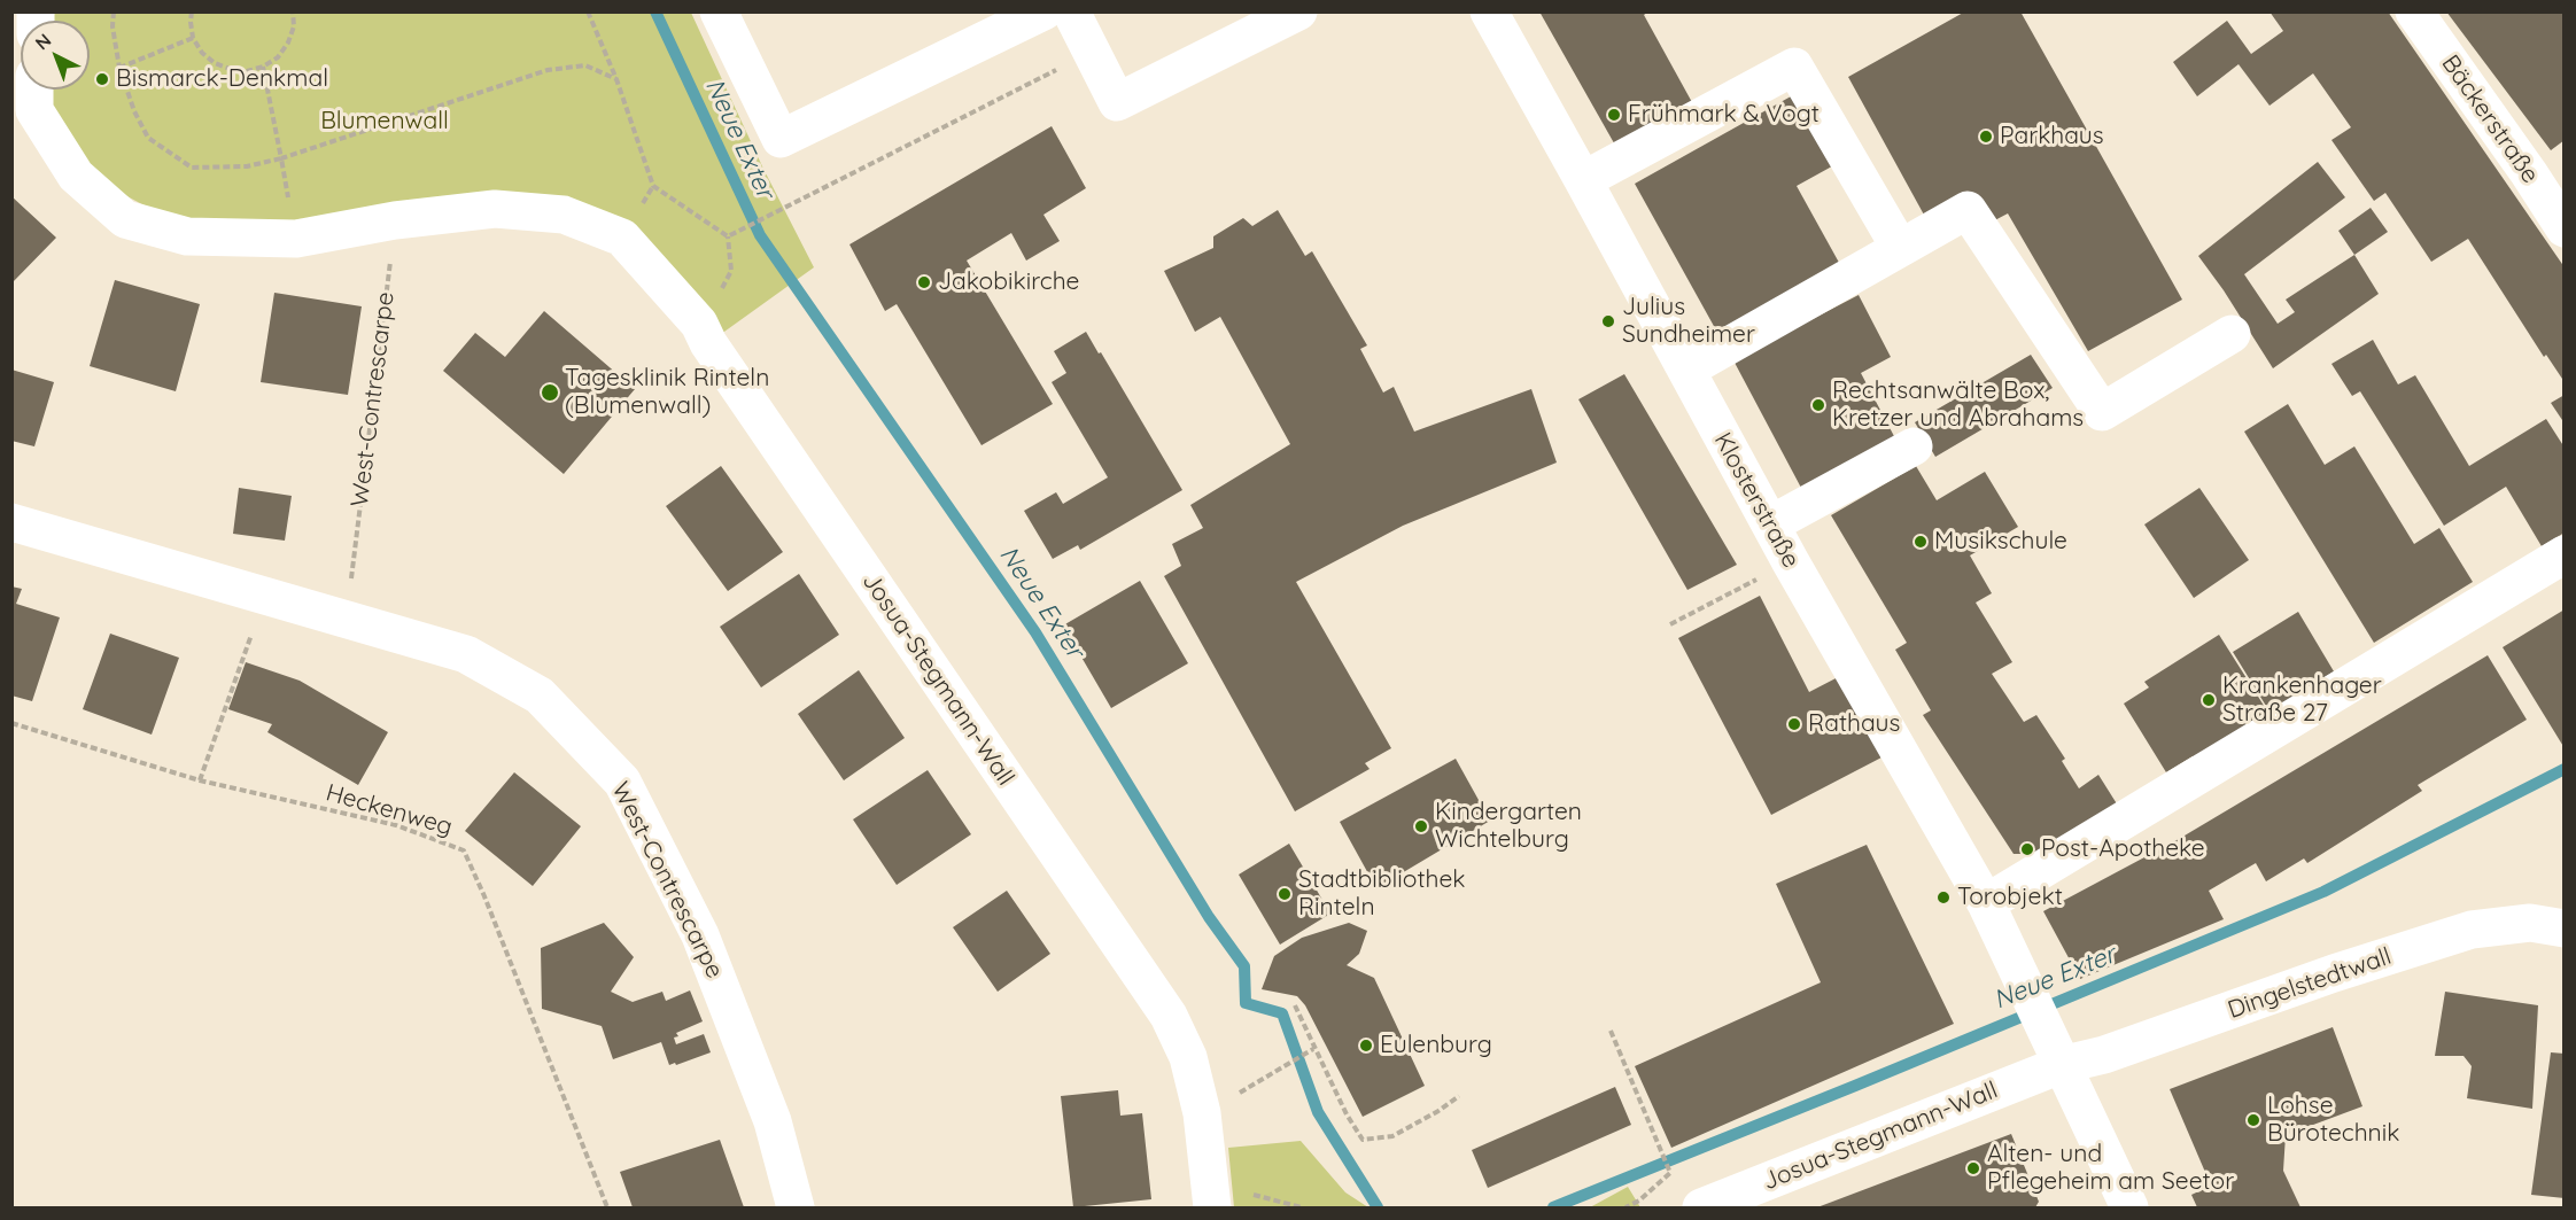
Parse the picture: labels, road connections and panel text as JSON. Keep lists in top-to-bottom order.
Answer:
{
  "streets": {
    "street": [
      "Bäckerstraße",
      "West-Contrescarpe",
      "Klosterstraße",
      "Josua-Stegmann-Wall",
      "Dingelstedtwall"
    ],
    "path": ["Heckenweg"]
  },
  "crossings": [
    ["West-Contrescarpe", "Josua-Stegmann-Wall"],
    ["Klosterstraße", "Josua-Stegmann-Wall"],
    ["Klosterstraße", "Dingelstedtwall"],
    ["Josua-Stegmann-Wall", "Dingelstedtwall"]
  ],
  "water": ["Neue Exter"],
  "parks": ["Blumenwall"],
  "places": [
    "Bismarck-Denkmal",
    "Frühmark & Vogt",
    "Parkhaus",
    "Jakobikirche",
    "Julius Sundheimer",
    "Tagesklinik Rinteln (Blumenwall)",
    "Rechtsanwälte Box, Kretzer und Abrahams",
    "Musikschule",
    "Krankenhager Straße 27",
    "Rathaus",
    "Kindergarten Wichtelburg",
    "Post-Apotheke",
    "Stadtbibliothek Rinteln",
    "Torobjekt",
    "Eulenburg",
    "Lohse Bürotechnik",
    "Alten- und Pflegeheim am Seetor"
  ],
  "north": "top left"
}
